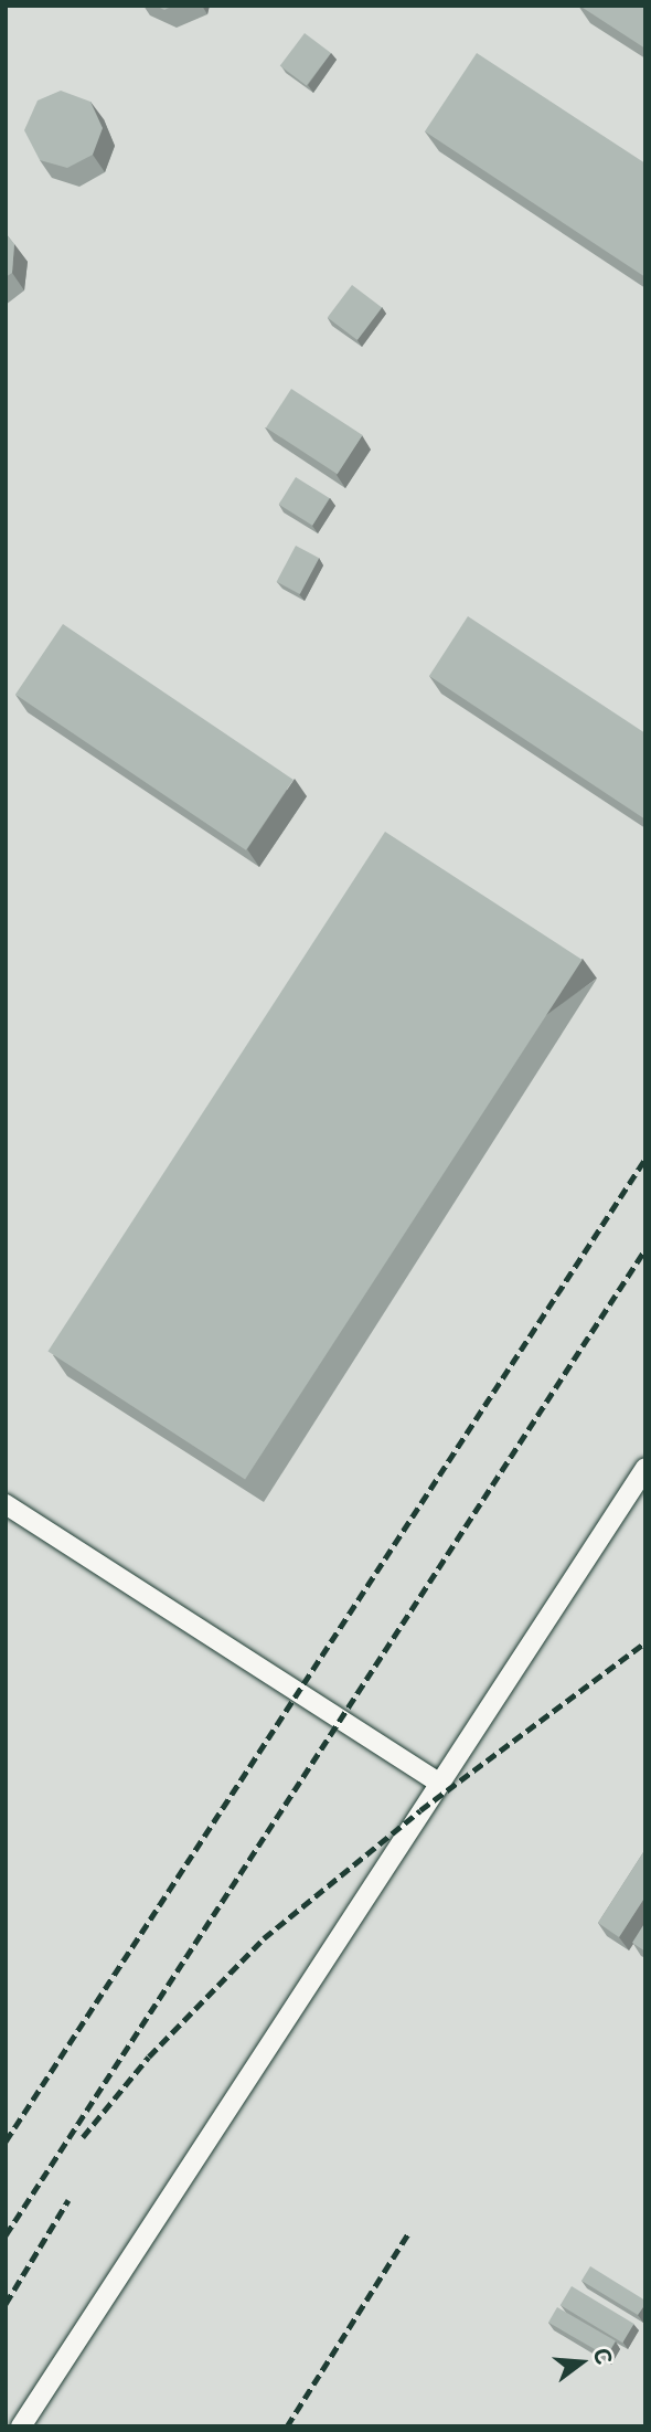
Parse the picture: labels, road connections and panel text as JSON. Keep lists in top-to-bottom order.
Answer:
{
  "north": "right"
}
